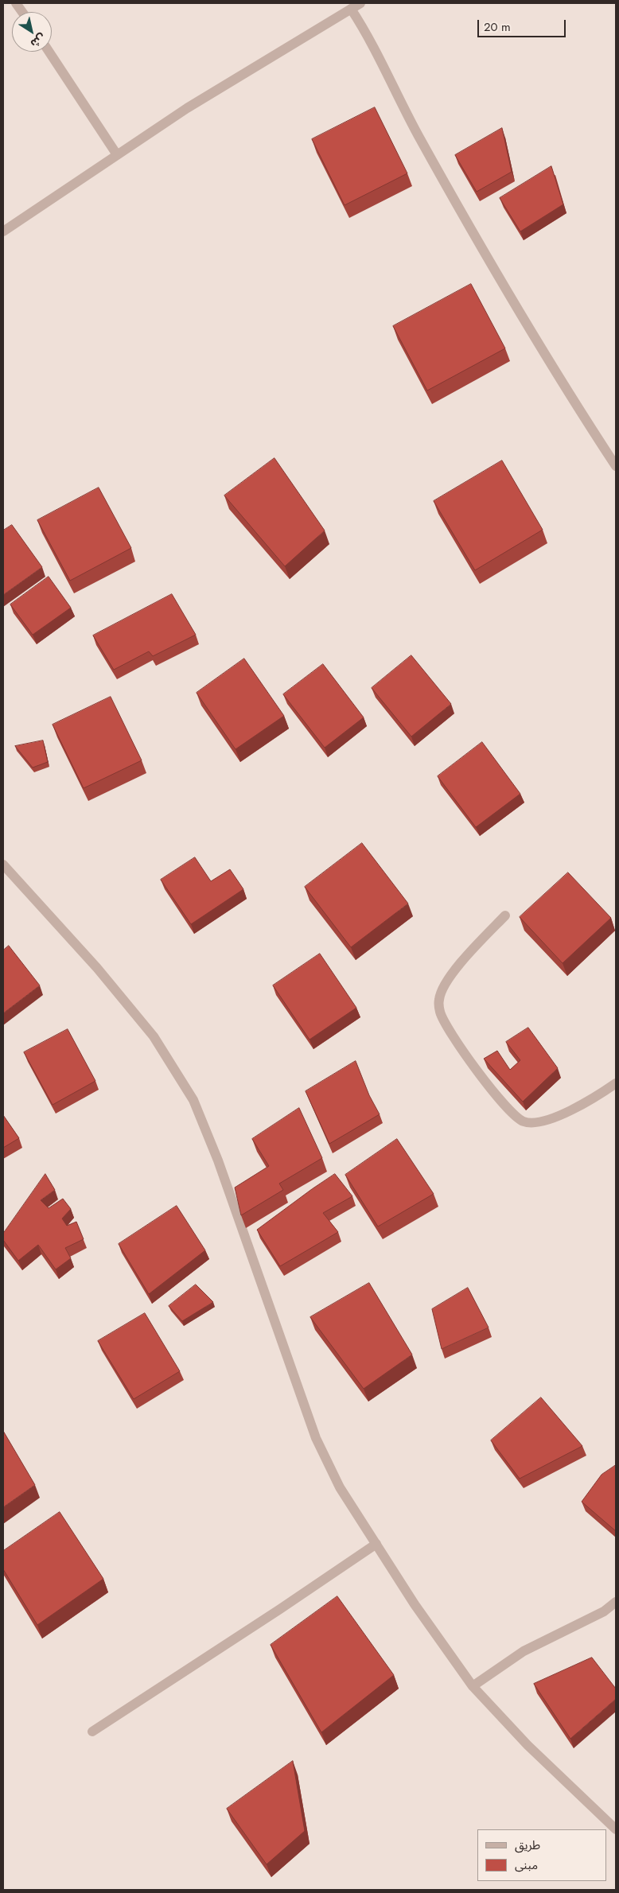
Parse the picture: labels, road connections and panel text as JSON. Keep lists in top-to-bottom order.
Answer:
{
  "legend": ["طريق", "مبنى"],
  "scale_bar": "20 m",
  "north": "bottom right"
}
